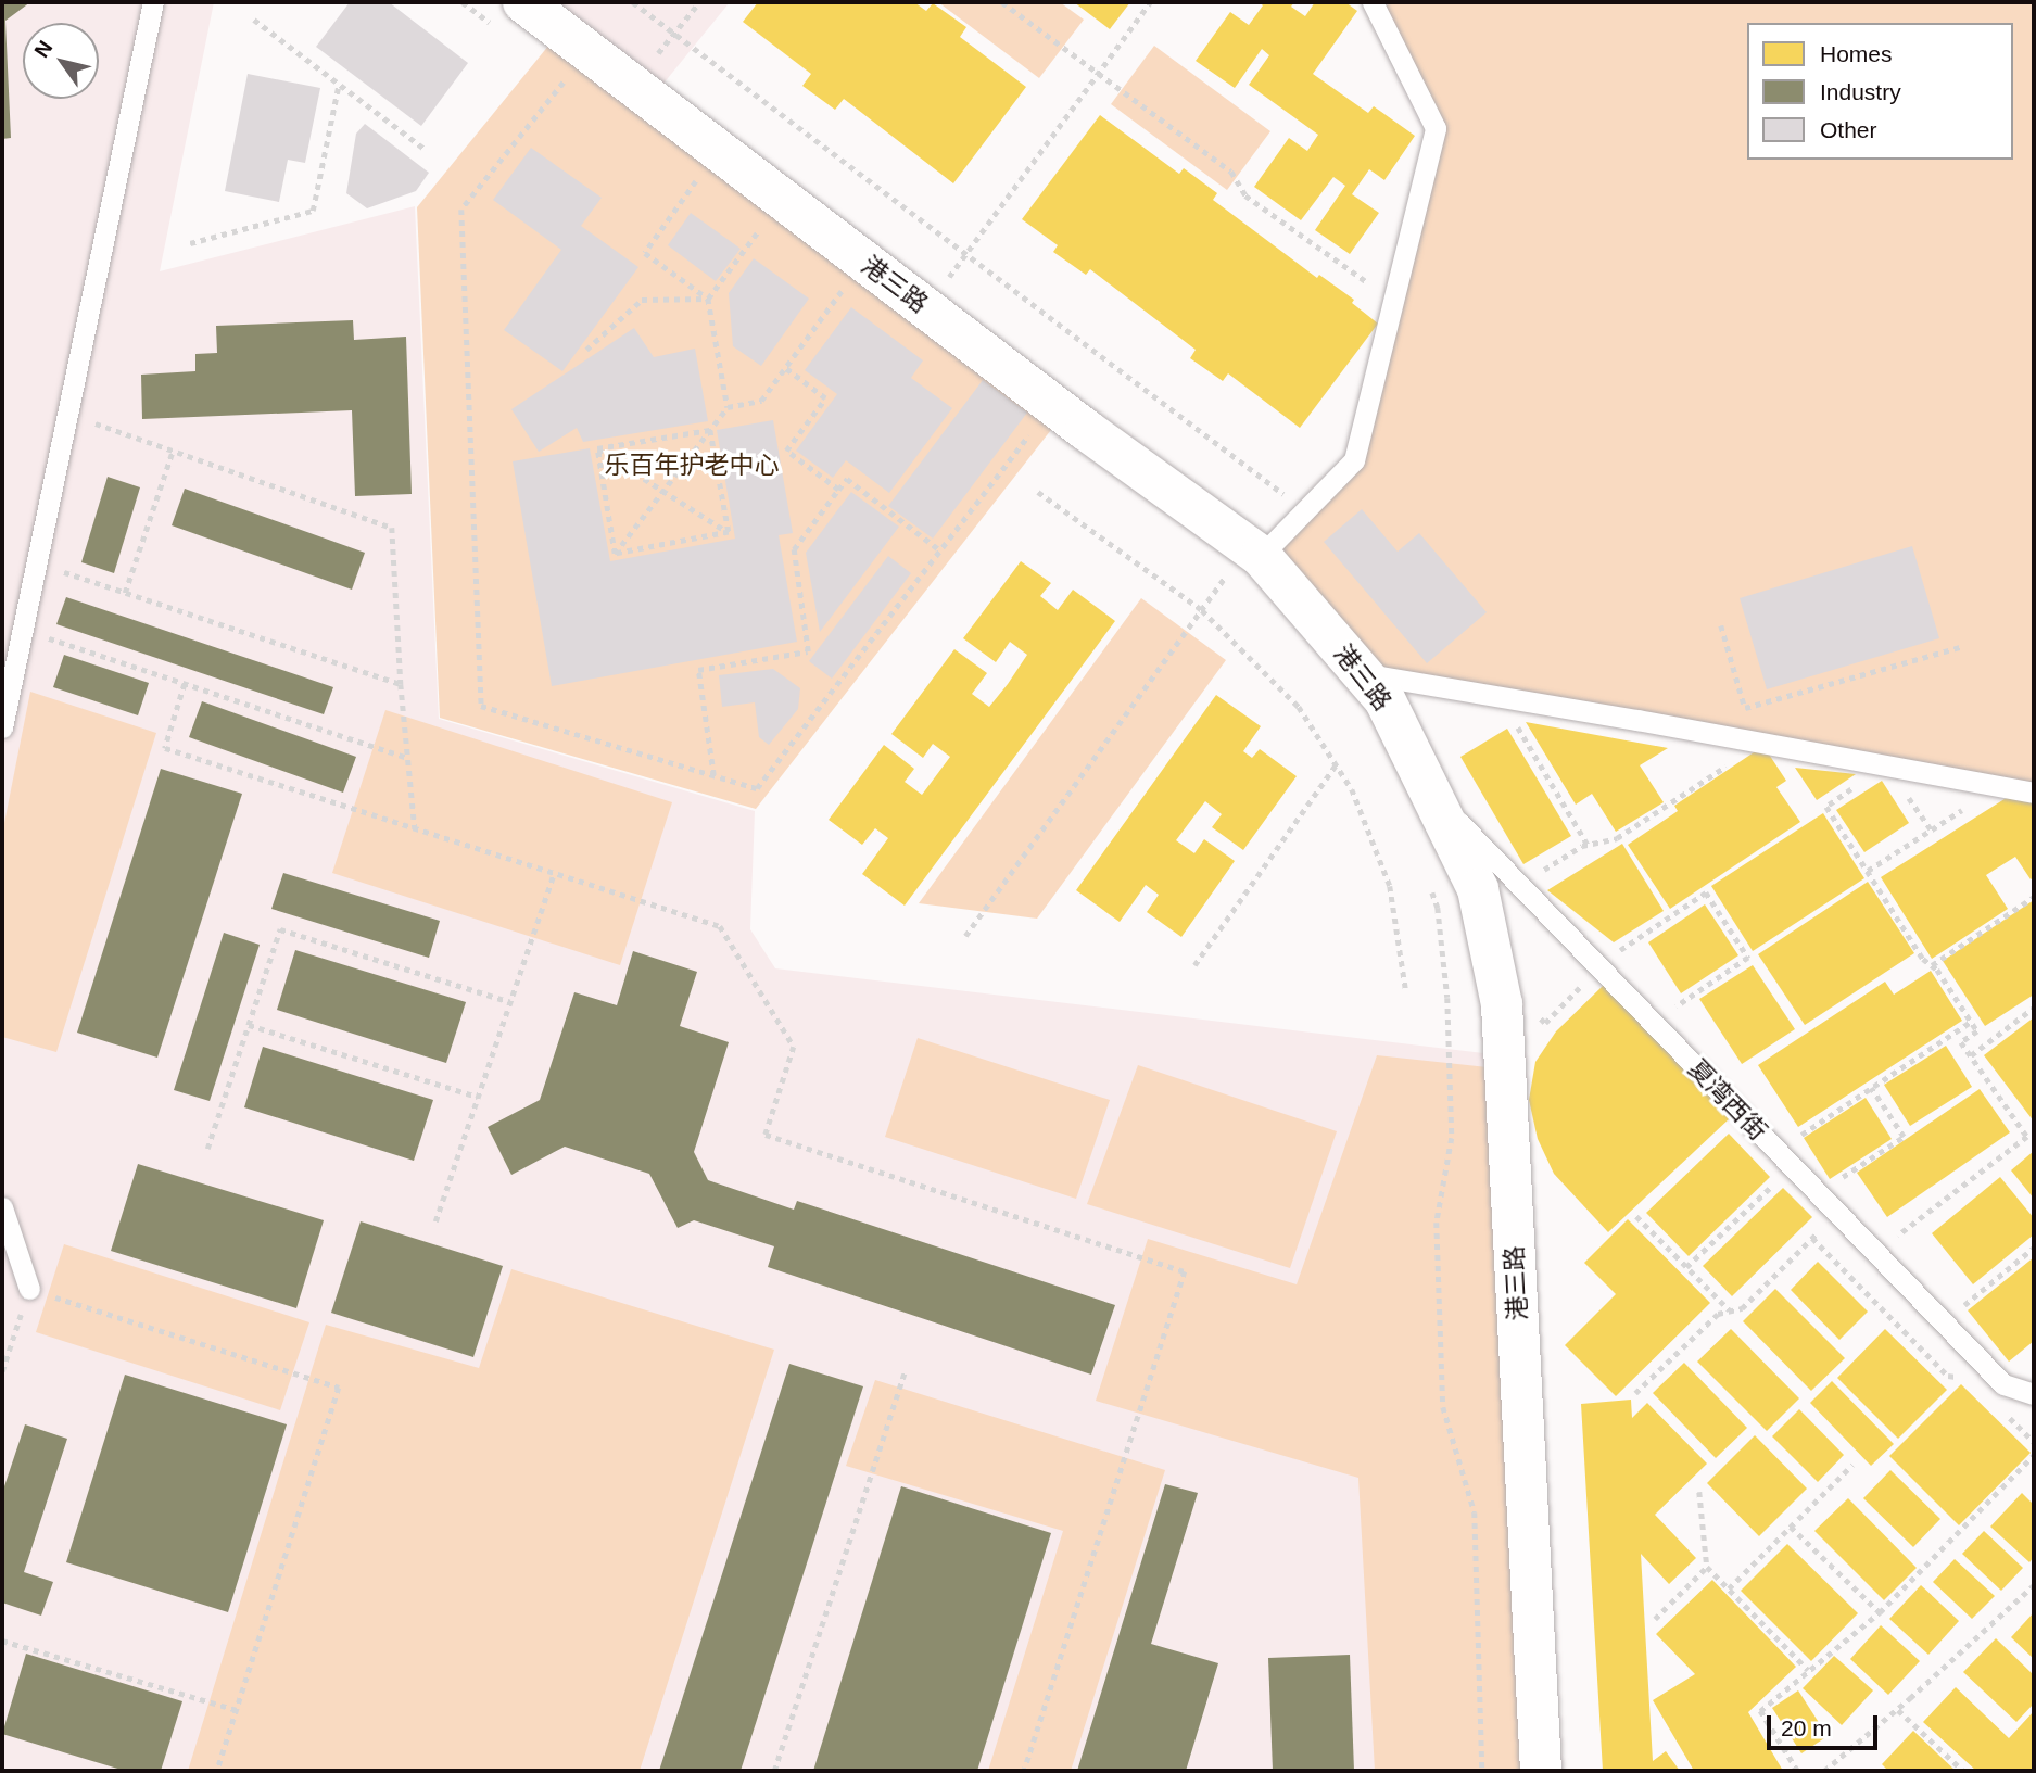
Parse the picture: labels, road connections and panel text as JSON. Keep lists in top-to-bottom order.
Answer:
{
  "streets": {
    "main road": ["港三路"],
    "lane": ["夏湾西街"]
  },
  "crossings": [
    ["港三路", "夏湾西街"]
  ],
  "parks": ["乐百年护老中心"],
  "legend": ["Homes", "Industry", "Other"],
  "scale_bar": "20 m",
  "north": "top left"
}
